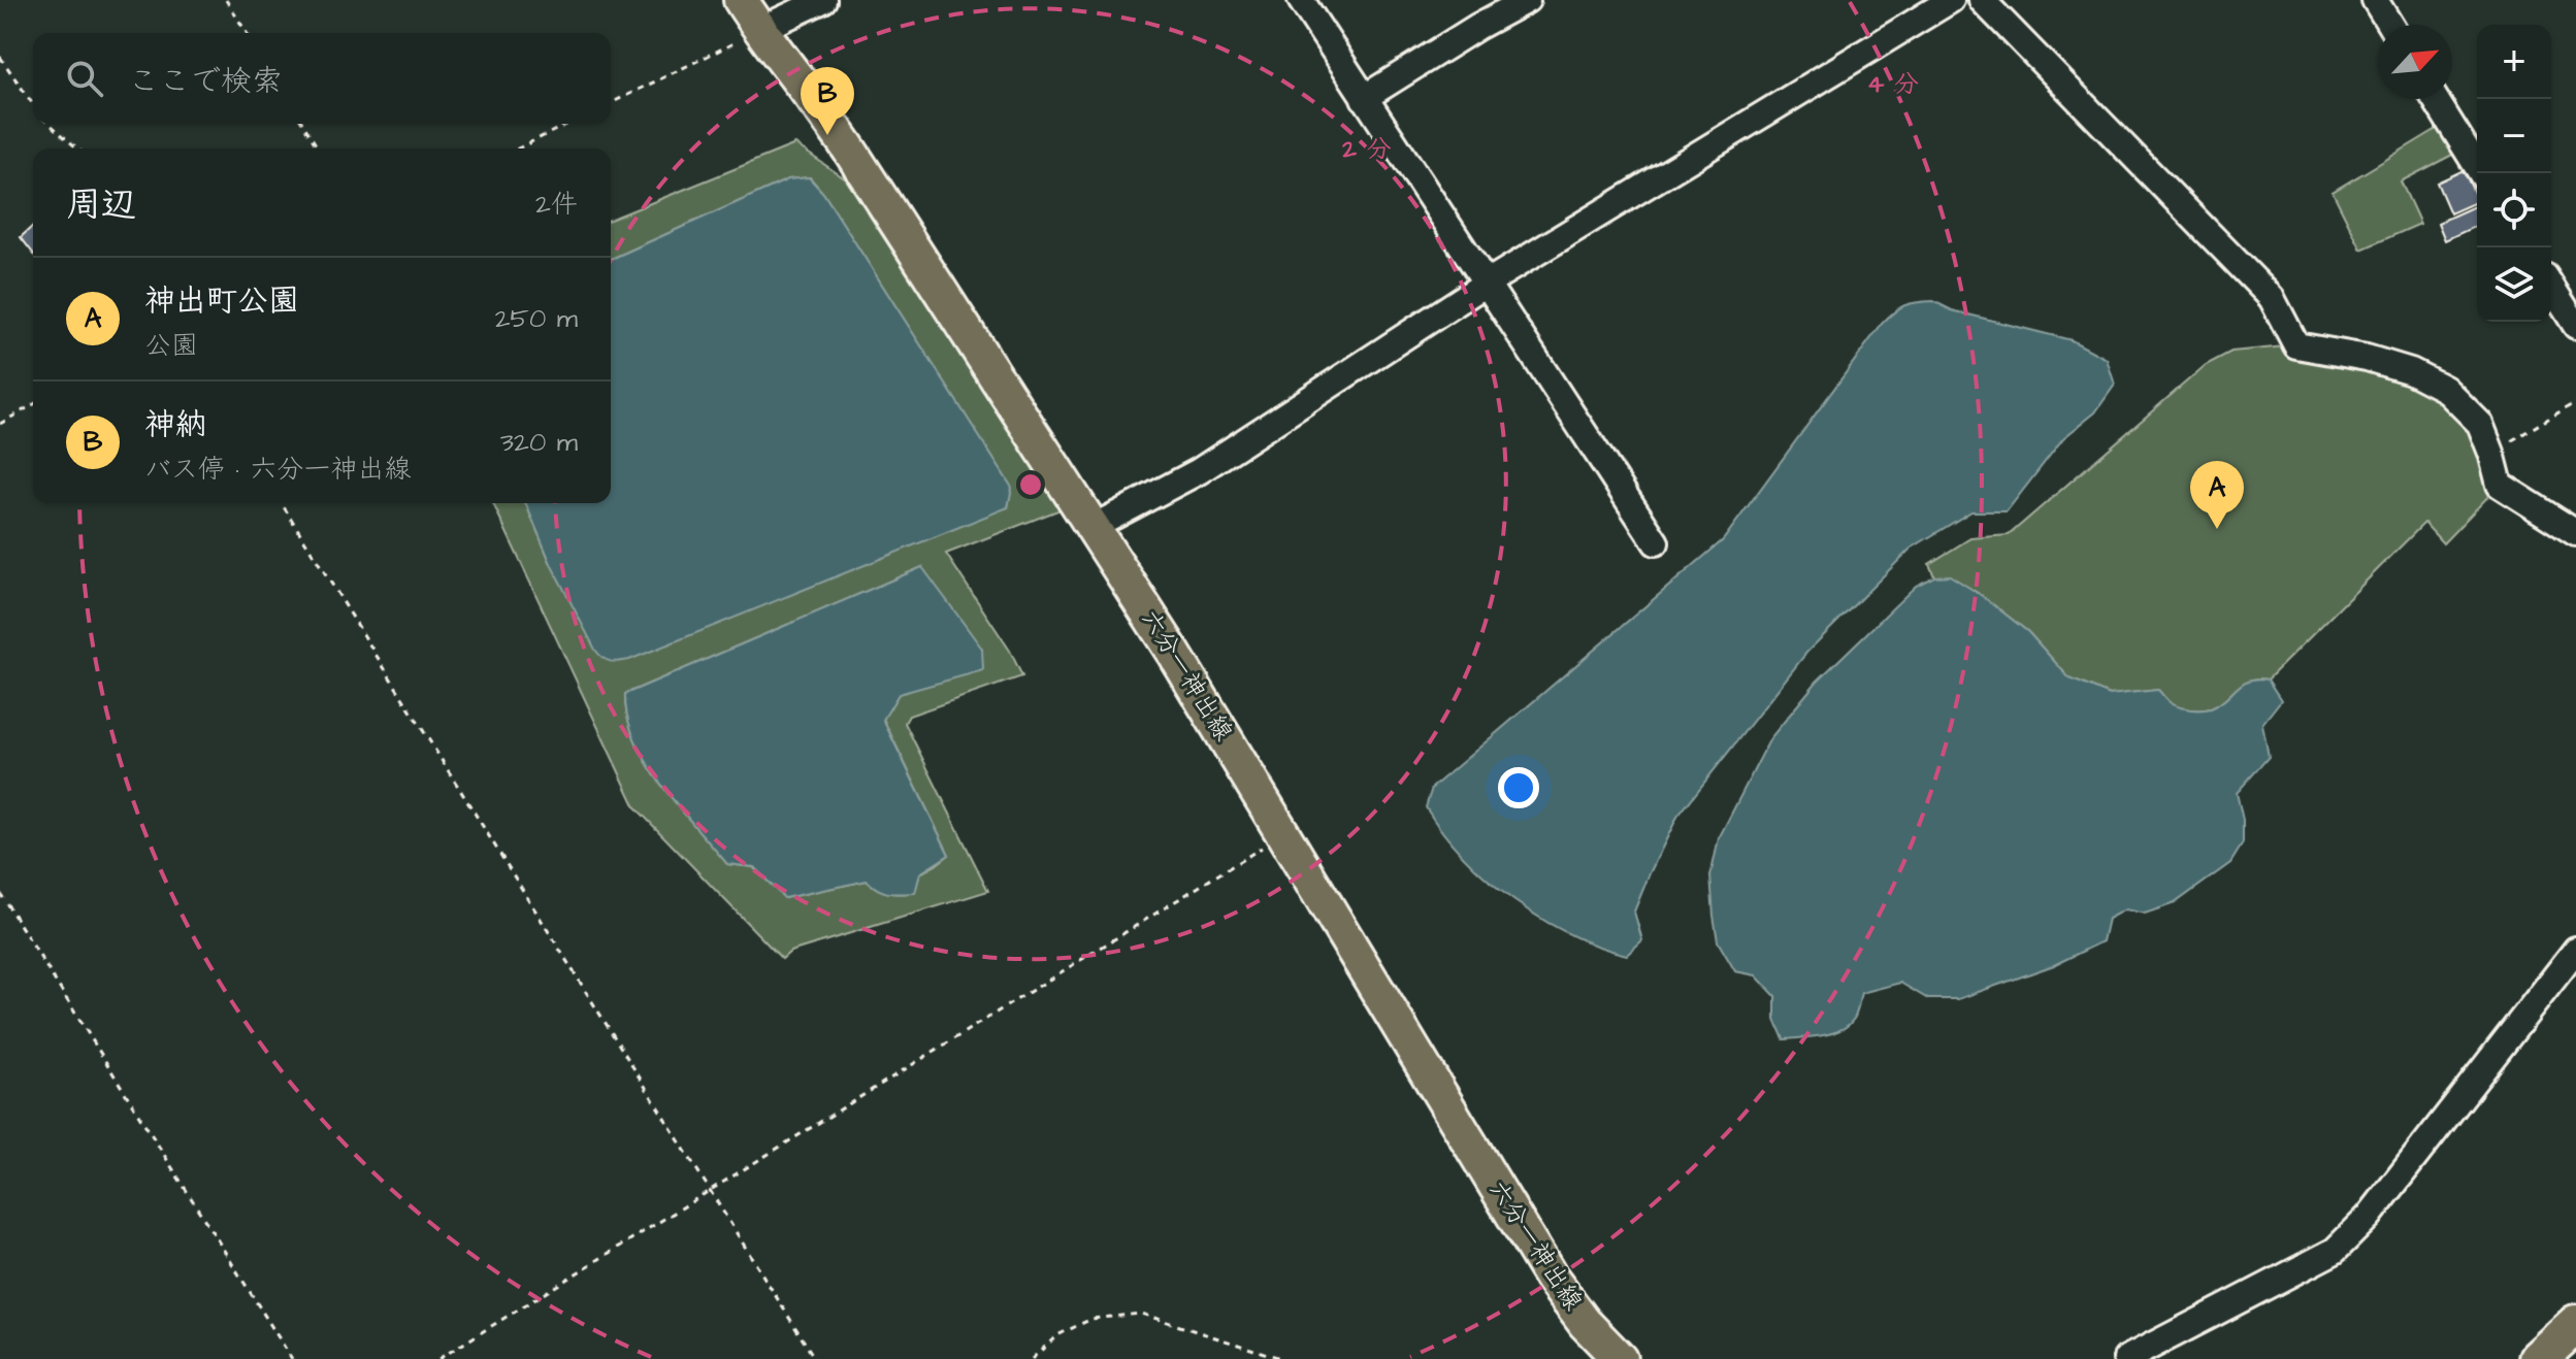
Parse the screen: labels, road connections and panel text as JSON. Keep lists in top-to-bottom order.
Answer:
{
  "streets": {
    "main road": ["六分一神出線"]
  },
  "north": "top right",
  "page": {
    "map_buttons": ["+", "−"],
    "search": "ここで検索",
    "pins": ["B", "A"],
    "heading": ["周辺", "2件"],
    "list": [
      {
        "mark": "A",
        "name": "神出町公園",
        "note": "公園",
        "value": "250 m"
      },
      {
        "mark": "B",
        "name": "神納",
        "note": "バス停 · 六分一神出線",
        "value": "320 m"
      }
    ]
  },
  "rings": ["4 分", "2 分"]
}
